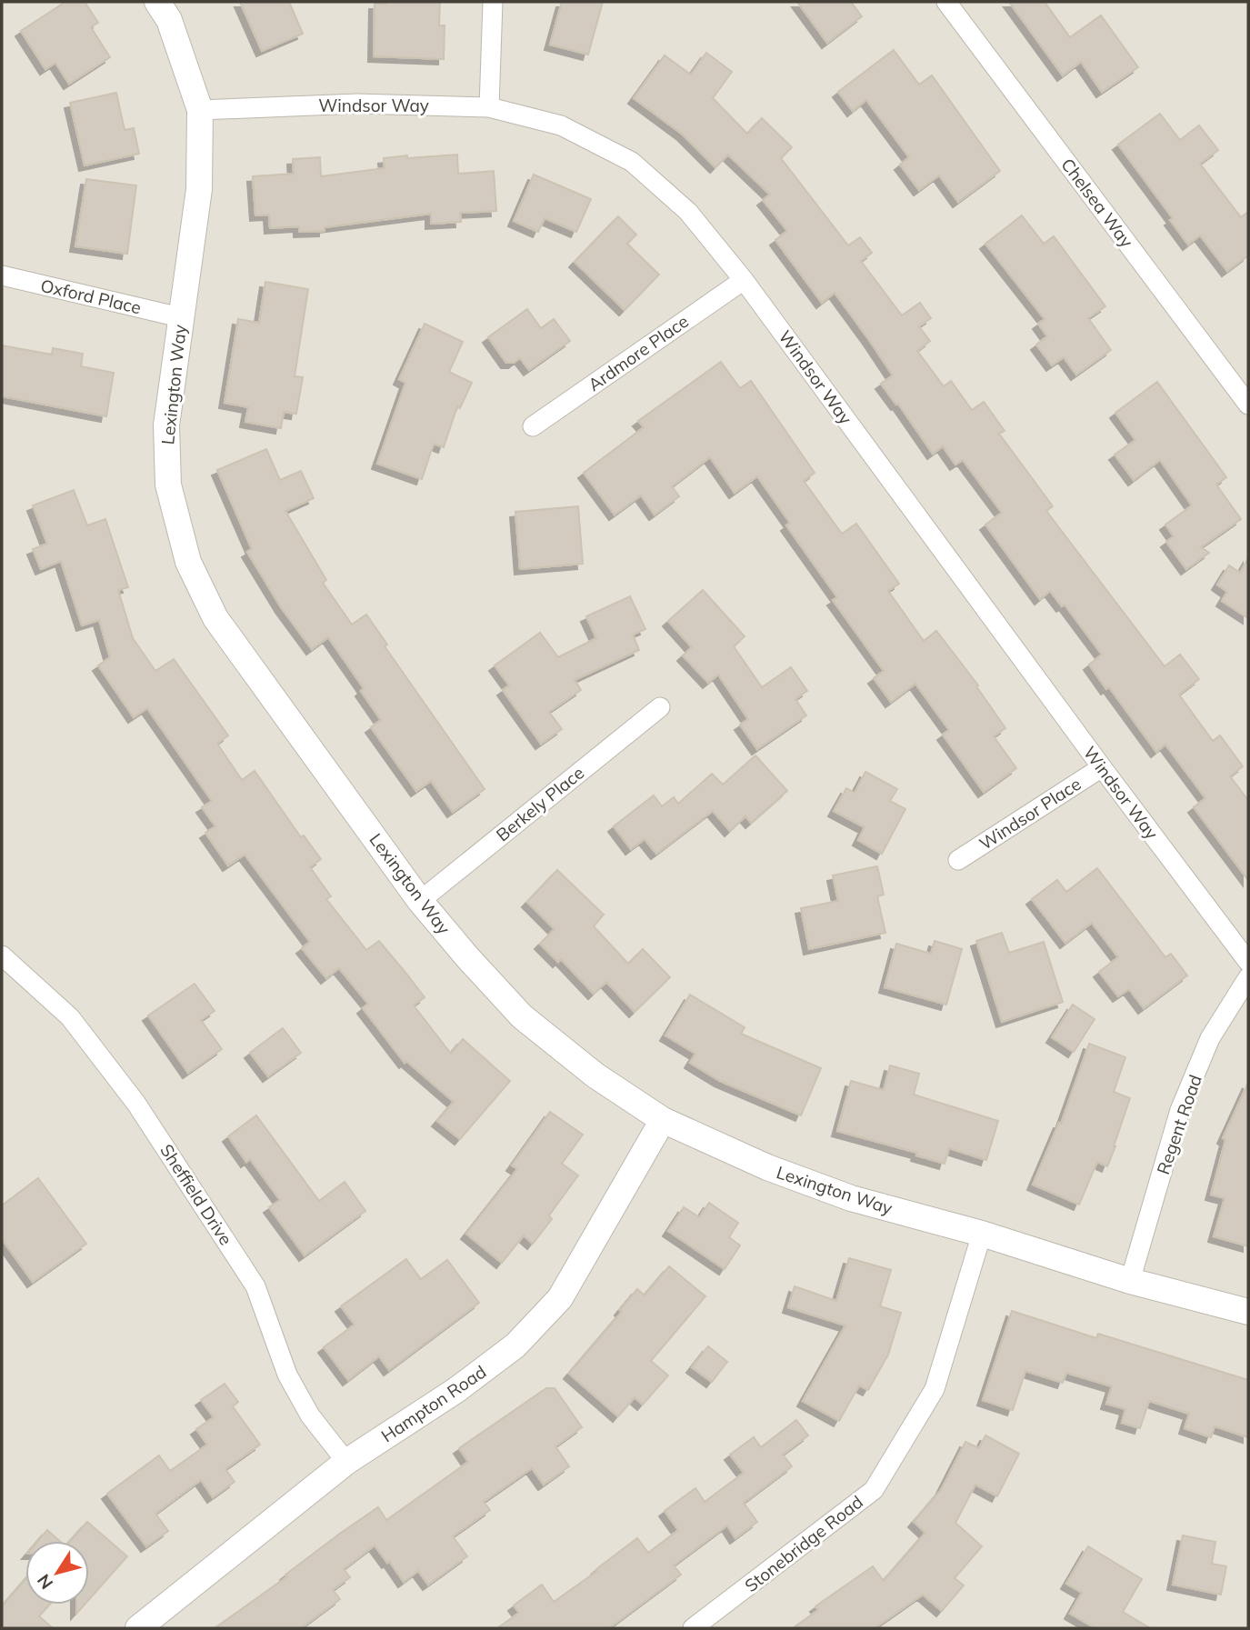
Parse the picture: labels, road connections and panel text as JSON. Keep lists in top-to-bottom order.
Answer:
{
  "streets": {
    "street": [
      "Windsor Way",
      "Chelsea Way",
      "Oxford Place",
      "Ardmore Place",
      "Lexington Way",
      "Berkely Place",
      "Windsor Place",
      "Regent Road",
      "Sheffield Drive",
      "Hampton Road",
      "Stonebridge Road"
    ]
  },
  "crossings": [
    ["Windsor Way", "Ardmore Place"],
    ["Windsor Way", "Lexington Way"],
    ["Windsor Way", "Windsor Place"],
    ["Oxford Place", "Lexington Way"],
    ["Lexington Way", "Berkely Place"],
    ["Lexington Way", "Regent Road"],
    ["Lexington Way", "Hampton Road"],
    ["Lexington Way", "Stonebridge Road"],
    ["Sheffield Drive", "Hampton Road"]
  ],
  "north": "bottom left"
}
